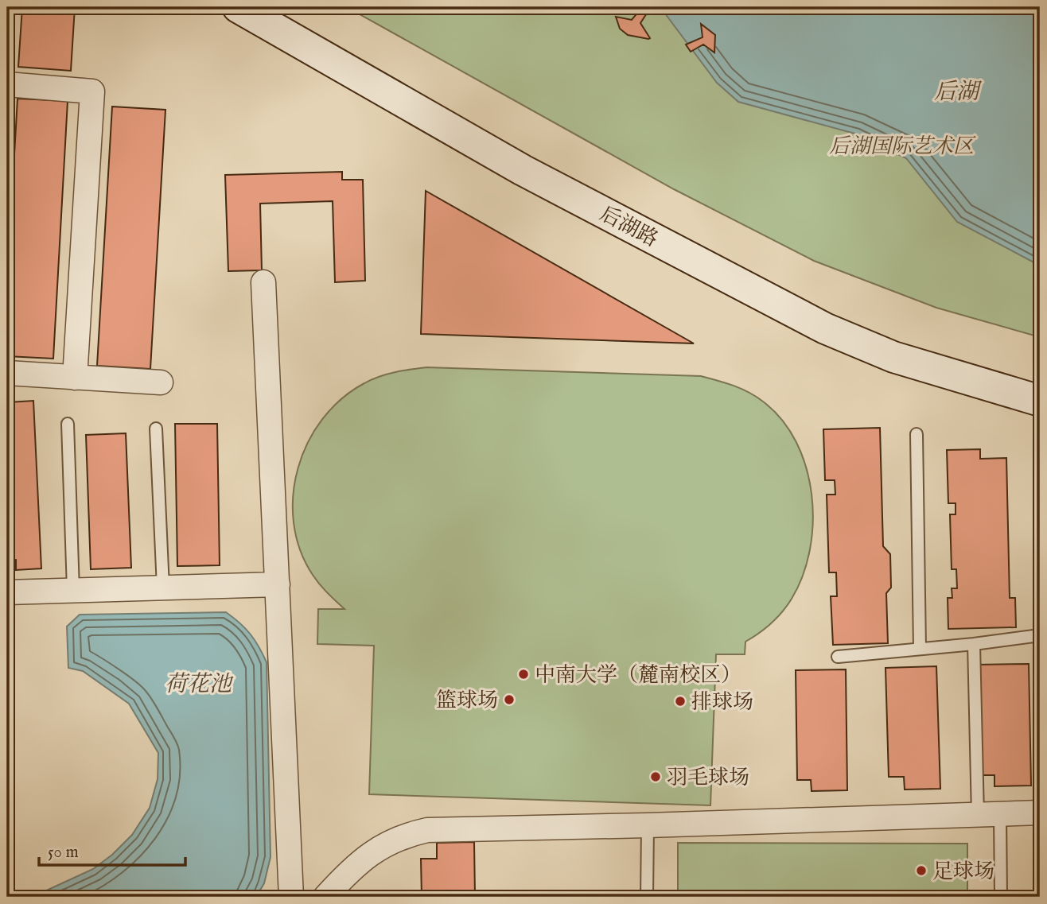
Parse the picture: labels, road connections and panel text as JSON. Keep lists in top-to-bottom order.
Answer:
{
  "streets": {
    "main road": ["后湖路"]
  },
  "water": ["后湖", "荷花池"],
  "parks": ["后湖国际艺术区"],
  "places": [
    "中南大学（麓南校区）",
    "篮球场",
    "排球场",
    "羽毛球场",
    "足球场"
  ],
  "scale_bar": "50 m"
}
